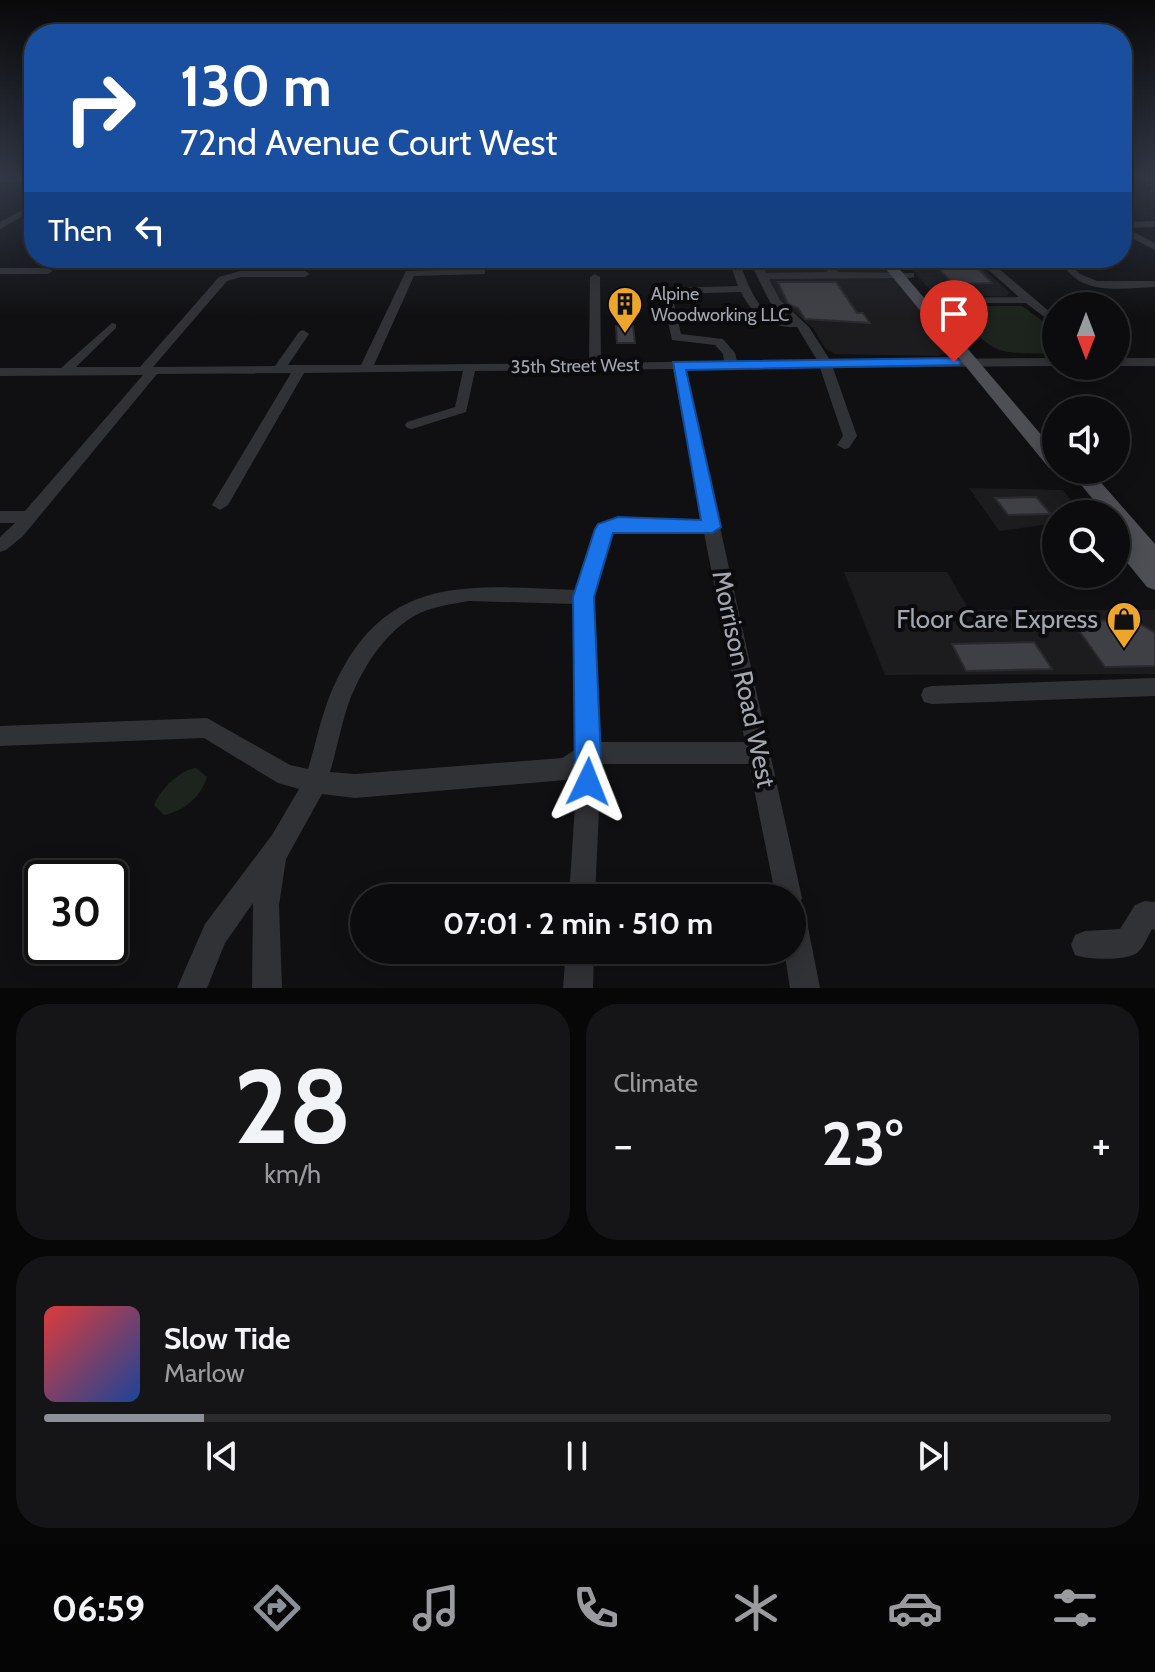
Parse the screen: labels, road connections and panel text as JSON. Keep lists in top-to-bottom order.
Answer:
{
  "streets": {
    "street": ["35th Street West", "Morrison Road West"]
  },
  "crossings": [
    ["35th Street West", "Morrison Road West"]
  ],
  "places": {
    "building": ["Alpine Woodworking LLC"],
    "shop": ["Floor Care Express"]
  },
  "north": "bottom",
  "page": {
    "turn": ["130 m", "72nd Avenue Court West"],
    "then": "Then",
    "limit": "30",
    "trip": "07:01 · 2 min · 510 m",
    "tile": [
      ["28", "km/h"],
      "Climate"
    ],
    "heat": ["−", "23°", "+"],
    "song": ["Slow Tide", "Marlow"],
    "tabs": "06:59"
  }
}
